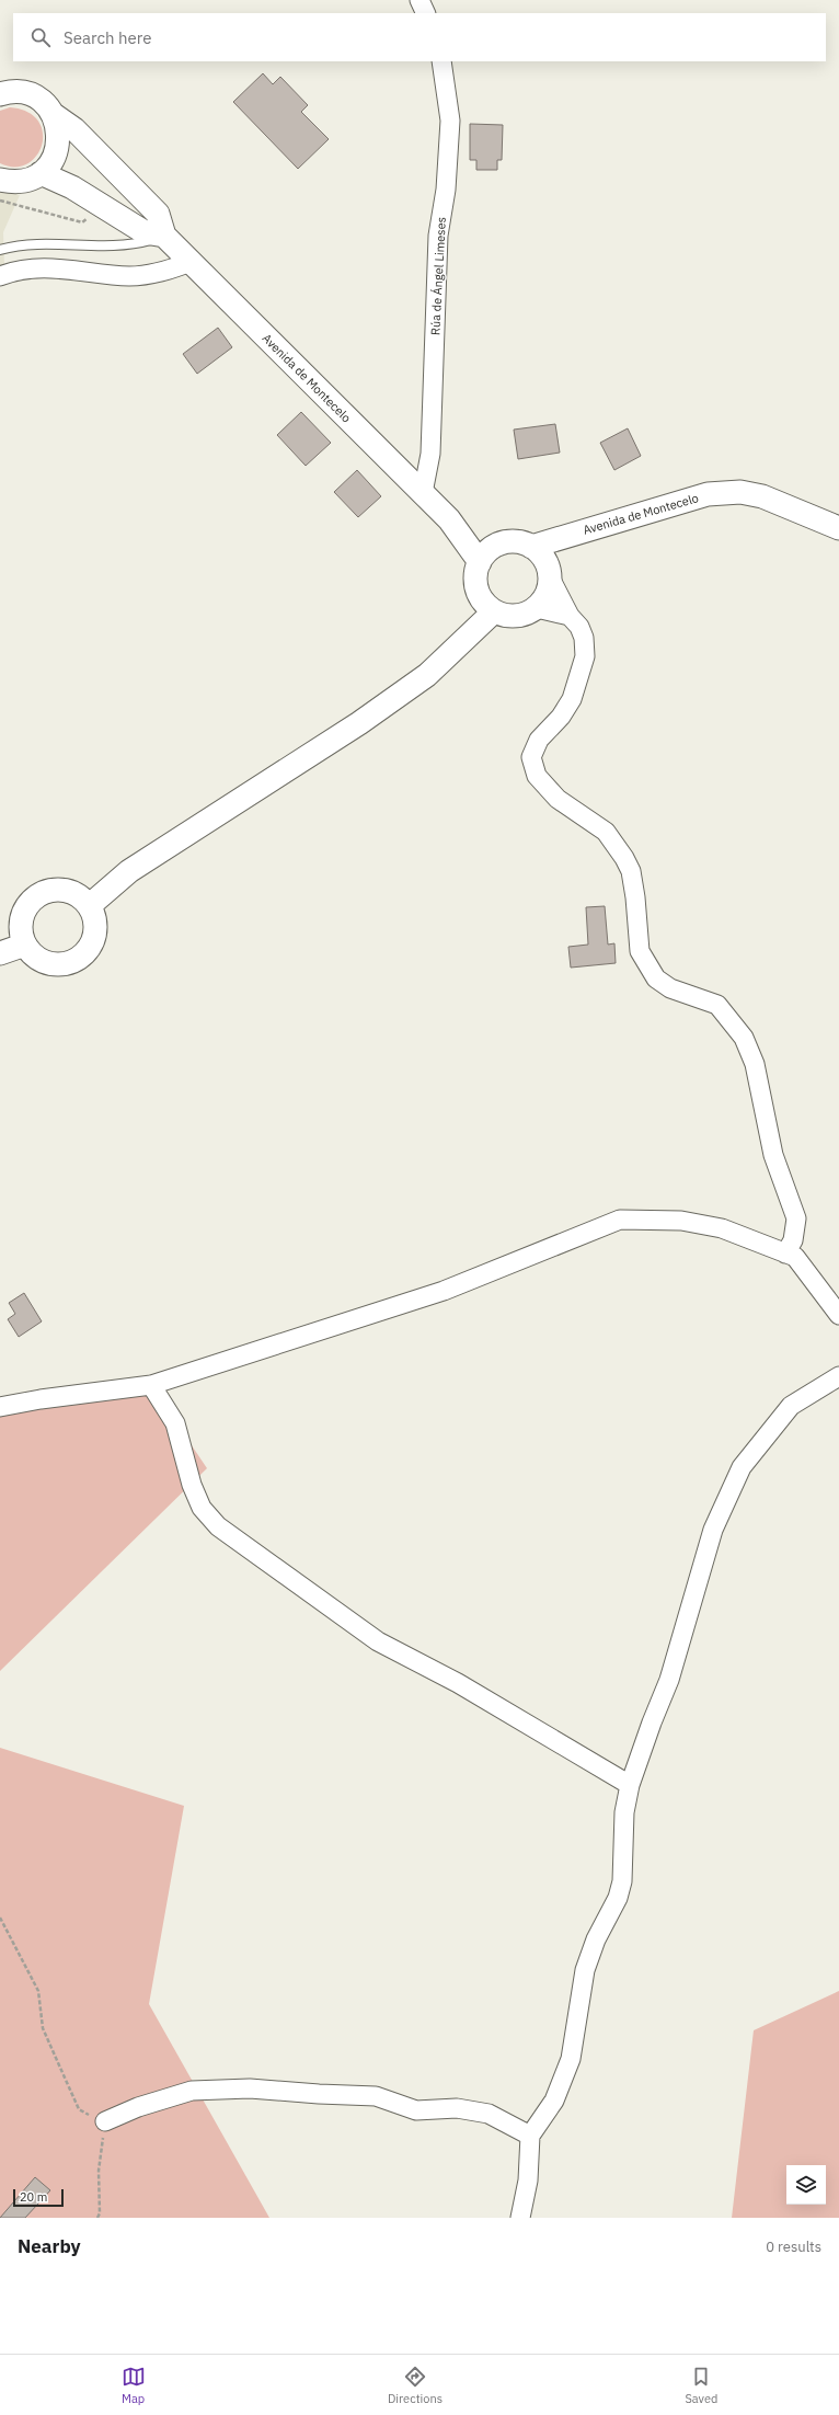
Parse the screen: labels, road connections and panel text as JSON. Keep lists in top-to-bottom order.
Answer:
{
  "streets": {
    "street": ["Rúa de Ángel Limeses", "Avenida de Montecelo"]
  },
  "crossings": [
    ["Rúa de Ángel Limeses", "Avenida de Montecelo"]
  ],
  "scale_bar": "20 m",
  "page": {
    "search": "Search here",
    "scale": "20 m",
    "heading": ["Nearby", "0 results"],
    "nav": ["Map", "Directions", "Saved"]
  }
}
